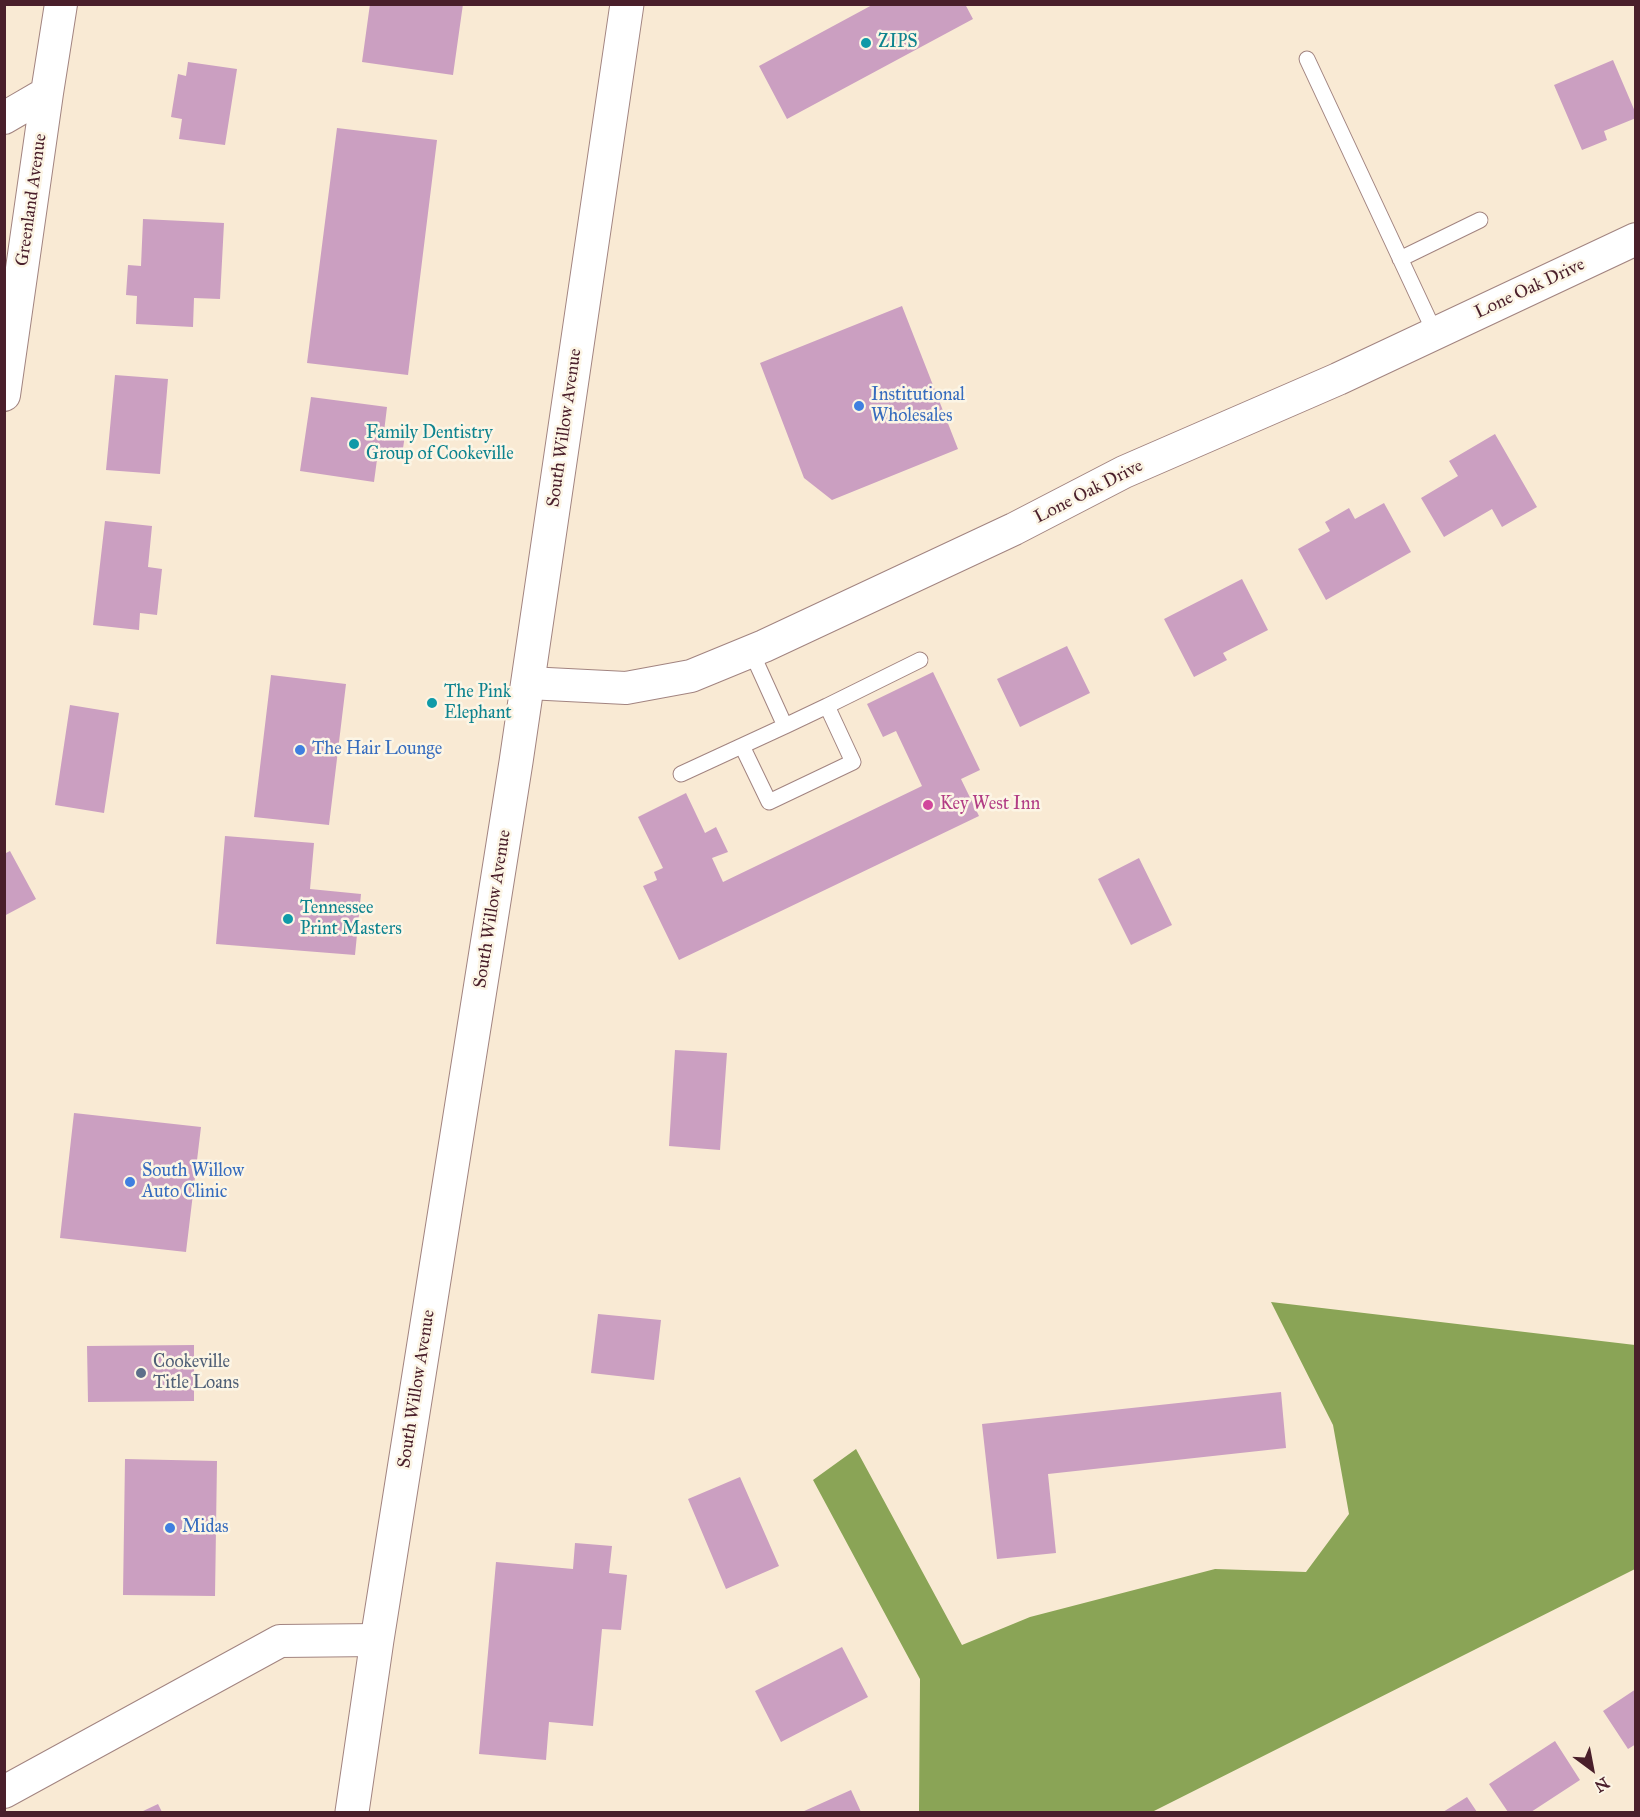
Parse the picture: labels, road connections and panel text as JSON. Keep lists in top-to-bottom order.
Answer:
{
  "streets": {
    "main road": ["South Willow Avenue"],
    "street": ["Greenland Avenue", "Lone Oak Drive"]
  },
  "crossings": [
    ["Lone Oak Drive", "South Willow Avenue"]
  ],
  "places": [
    "ZIPS",
    "Institutional Wholesales",
    "Family Dentistry Group of Cookeville",
    "The Pink Elephant",
    "The Hair Lounge",
    "Key West Inn",
    "Tennessee Print Masters",
    "South Willow Auto Clinic",
    "Cookeville Title Loans",
    "Midas"
  ],
  "north": "bottom right"
}
